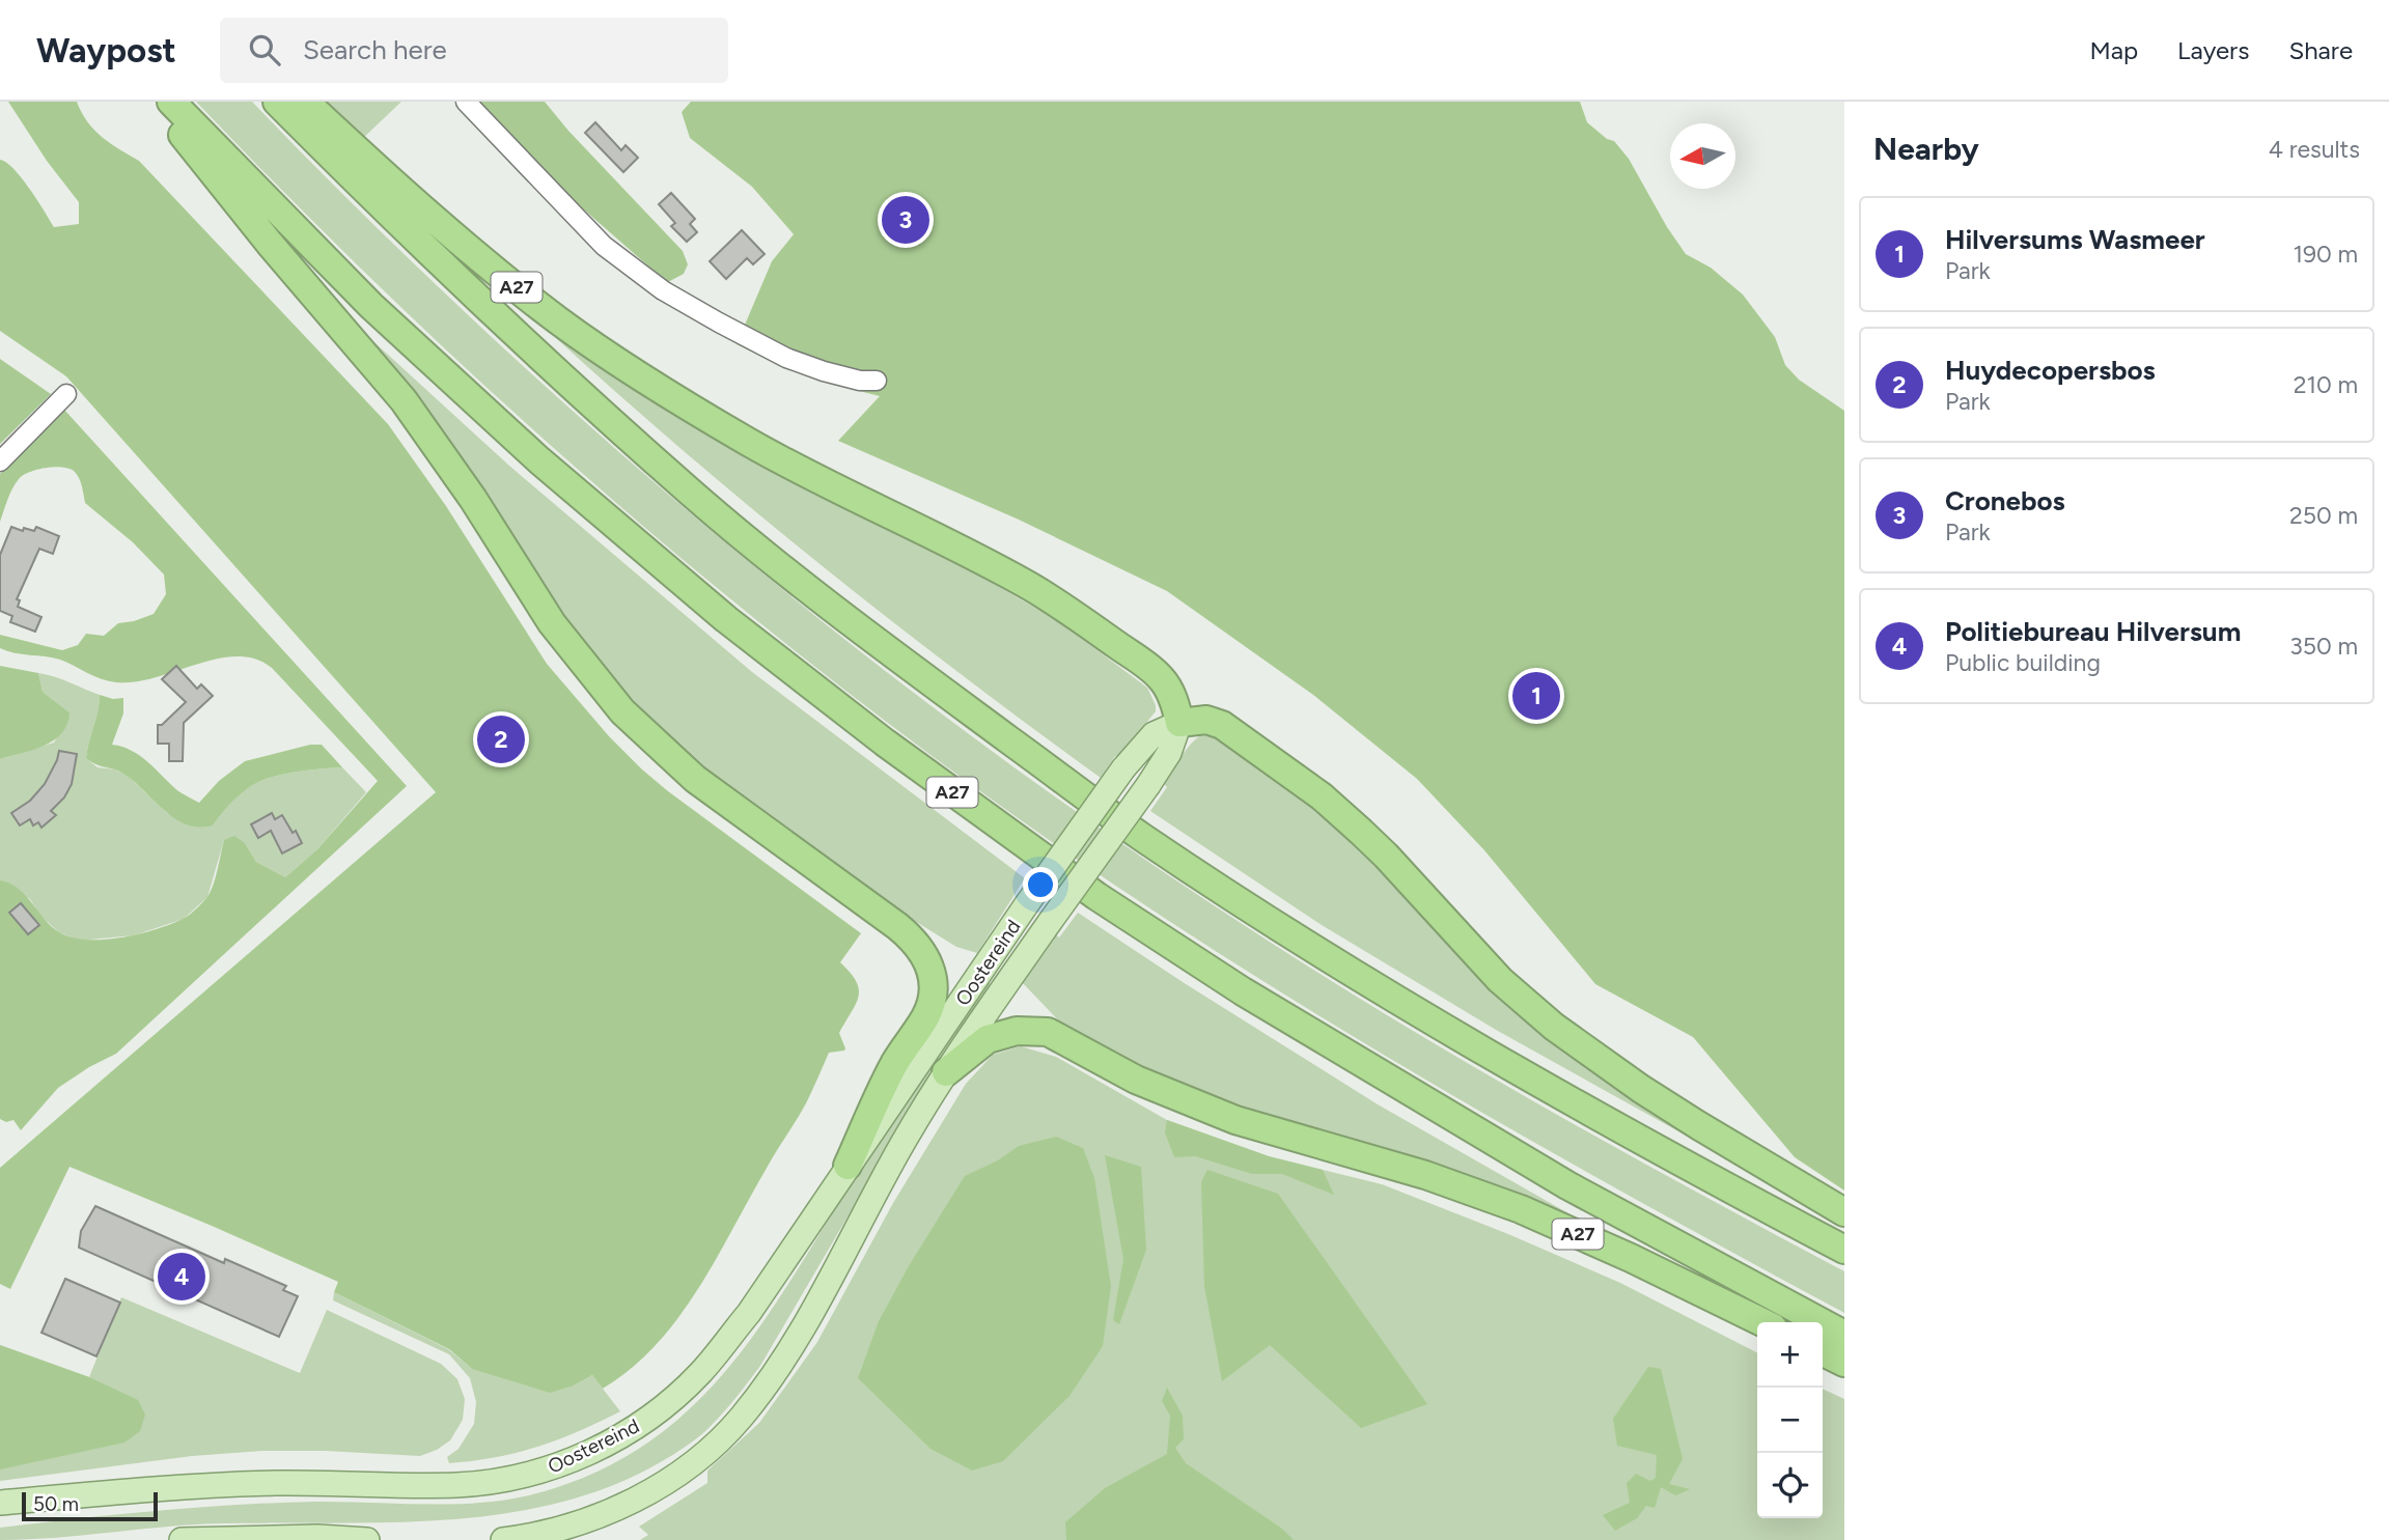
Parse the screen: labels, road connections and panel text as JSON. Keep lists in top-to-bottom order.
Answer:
{
  "streets": {
    "highway": ["A27"],
    "main road": ["Oostereind"]
  },
  "crossings": [
    ["A27", "Oostereind"]
  ],
  "scale_bar": "50 m",
  "north": "left",
  "page": {
    "header": "Waypost",
    "search": "Search here",
    "nav": ["Map", "Layers", "Share"],
    "heading": ["Nearby", "4 results"],
    "pins": [
      "3",
      "1",
      "2",
      "4"
    ],
    "list": [
      {
        "mark": "1",
        "name": "Hilversums Wasmeer",
        "note": "Park",
        "value": "190 m"
      },
      {
        "mark": "2",
        "name": "Huydecopersbos",
        "note": "Park",
        "value": "210 m"
      },
      {
        "mark": "3",
        "name": "Cronebos",
        "note": "Park",
        "value": "250 m"
      },
      {
        "mark": "4",
        "name": "Politiebureau Hilversum",
        "note": "Public building",
        "value": "350 m"
      }
    ],
    "map_buttons": ["+", "−"],
    "scale": "50 m"
  }
}
